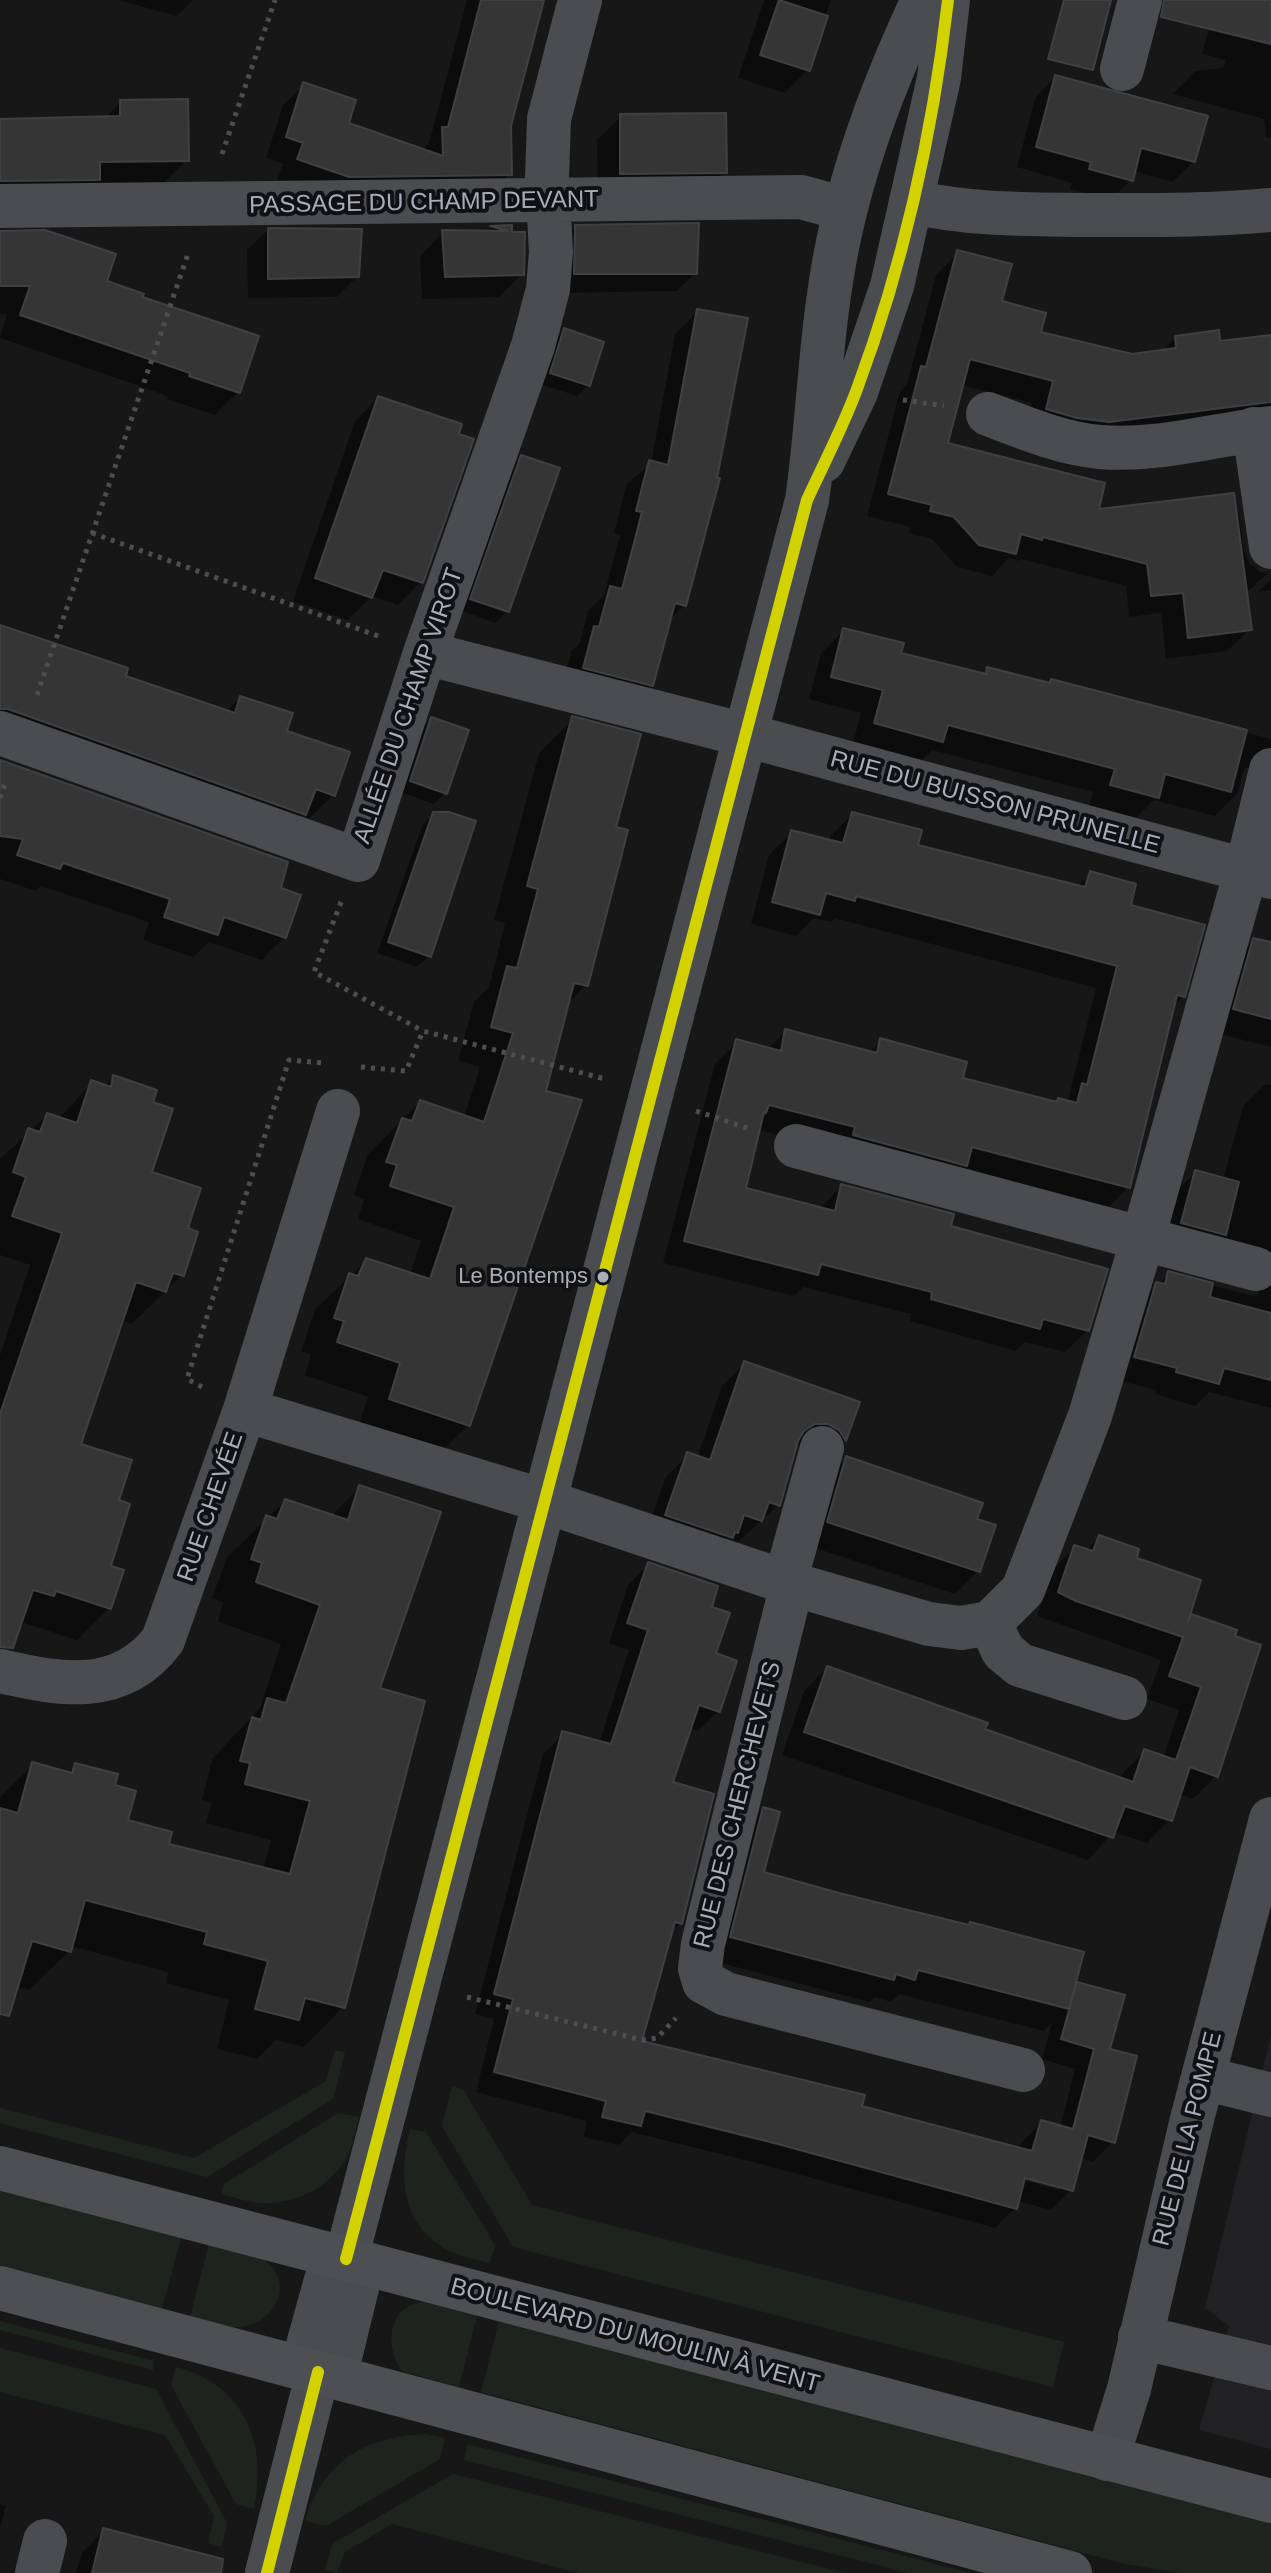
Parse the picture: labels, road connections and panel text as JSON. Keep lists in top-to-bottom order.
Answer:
{
  "streets": {
    "main road": ["BOULEVARD DU MOULIN À VENT"],
    "street": [
      "PASSAGE DU CHAMP DEVANT",
      "ALLÉE DU CHAMP VIROT",
      "RUE DU BUISSON PRUNELLE",
      "RUE CHEVÉE",
      "RUE DES CHERCHEVETS",
      "RUE DE LA POMPE"
    ]
  },
  "crossings": [
    ["PASSAGE DU CHAMP DEVANT", "ALLÉE DU CHAMP VIROT"],
    ["ALLÉE DU CHAMP VIROT", "RUE DU BUISSON PRUNELLE"],
    ["RUE DE LA POMPE", "BOULEVARD DU MOULIN À VENT"]
  ],
  "places": ["Le Bontemps"]
}
